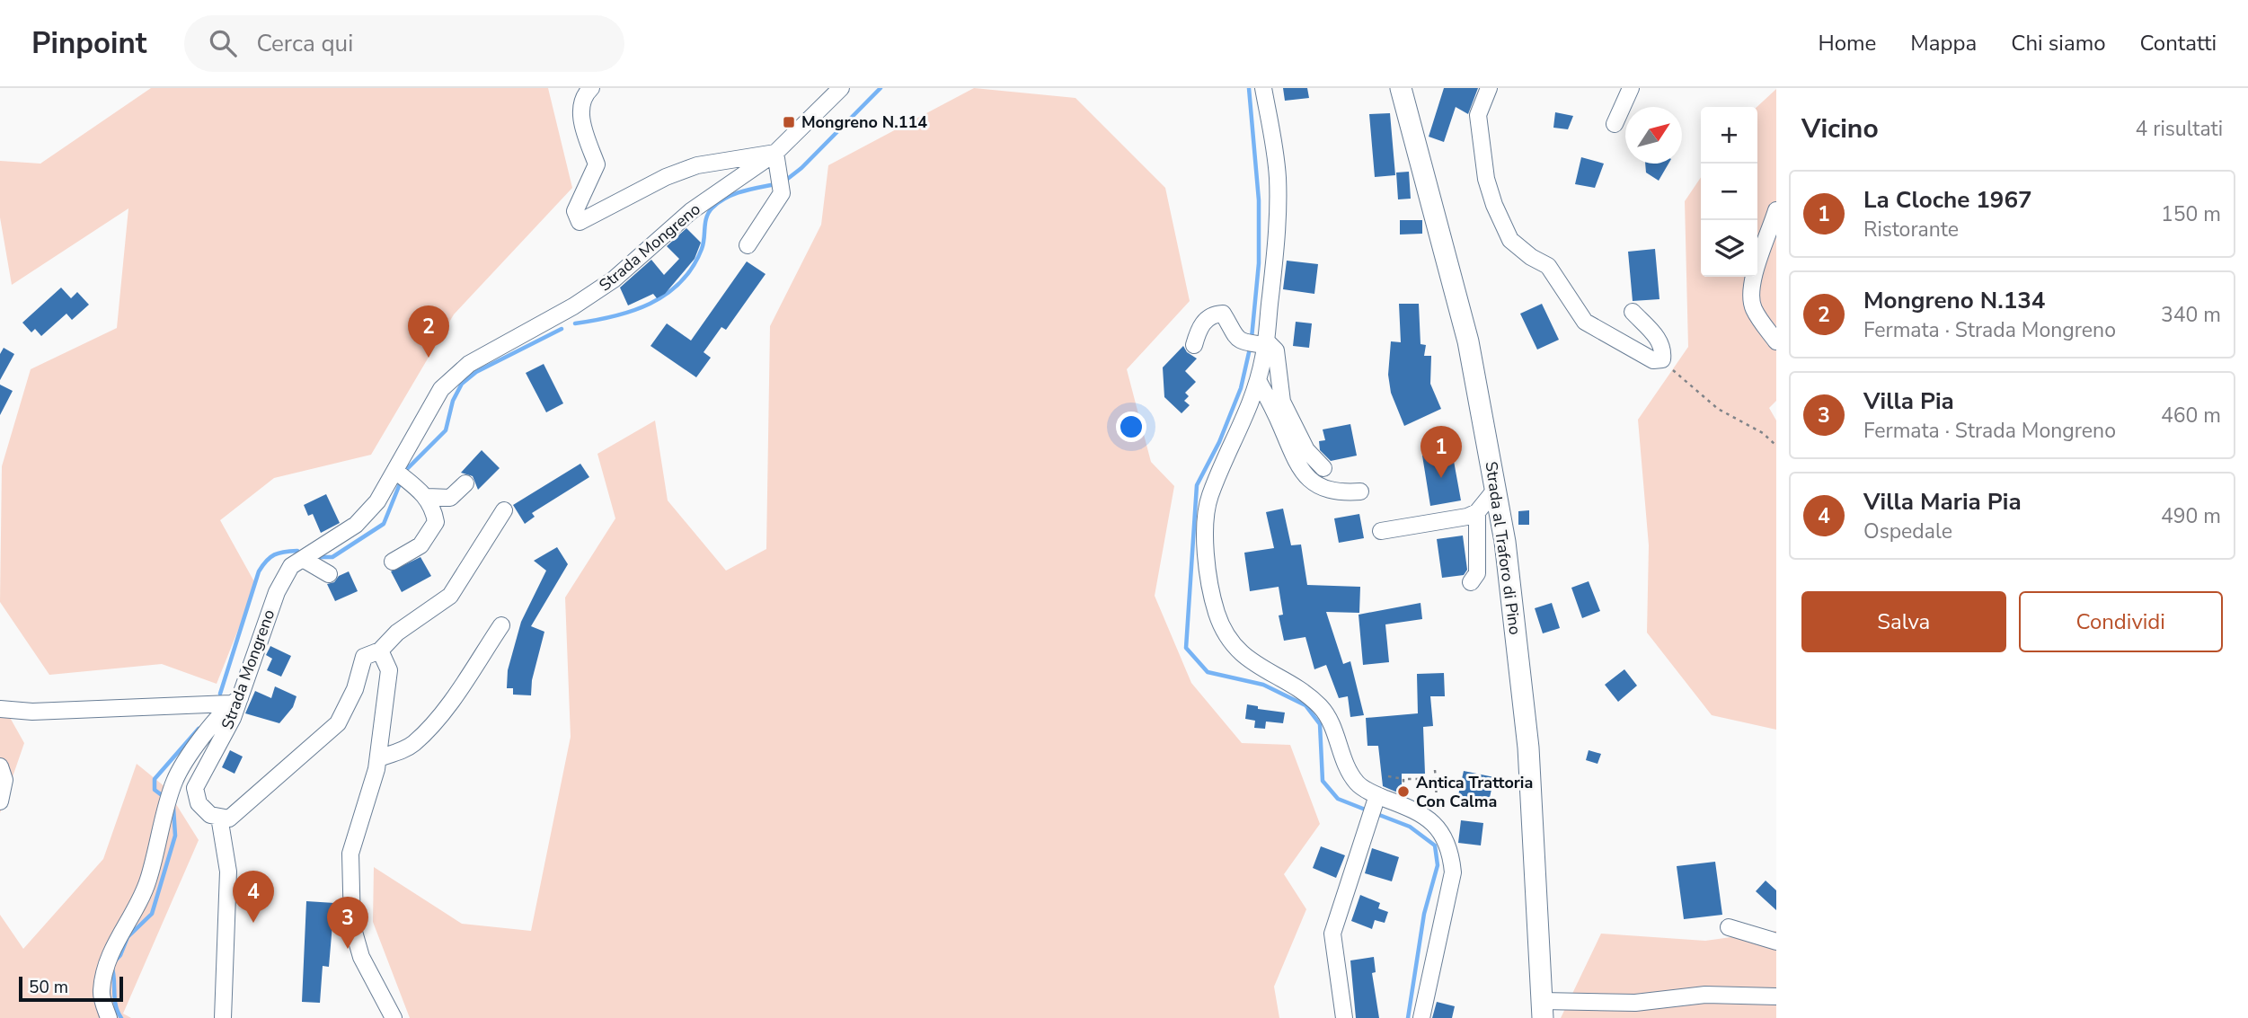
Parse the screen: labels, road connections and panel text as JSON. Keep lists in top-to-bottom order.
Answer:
{
  "streets": {
    "main road": ["Strada al Traforo di Pino"],
    "street": ["Strada Mongreno"]
  },
  "places": {
    "transit": ["Mongreno N.114"],
    "other": ["Antica Trattoria Con Calma"]
  },
  "scale_bar": "50 m",
  "north": "top right",
  "page": {
    "header": "Pinpoint",
    "search": "Cerca qui",
    "nav": [
      "Home",
      "Mappa",
      "Chi siamo",
      "Contatti"
    ],
    "heading": ["Vicino", "4 risultati"],
    "map_buttons": ["+", "−"],
    "list": [
      {
        "mark": "1",
        "name": "La Cloche 1967",
        "note": "Ristorante",
        "value": "150 m"
      },
      {
        "mark": "2",
        "name": "Mongreno N.134",
        "note": "Fermata · Strada Mongreno",
        "value": "340 m"
      },
      {
        "mark": "3",
        "name": "Villa Pia",
        "note": "Fermata · Strada Mongreno",
        "value": "460 m"
      },
      {
        "mark": "4",
        "name": "Villa Maria Pia",
        "note": "Ospedale",
        "value": "490 m"
      }
    ],
    "pins": [
      "2",
      "1",
      "4",
      "3"
    ],
    "buttons": ["Salva", "Condividi"],
    "scale": "50 m"
  }
}
